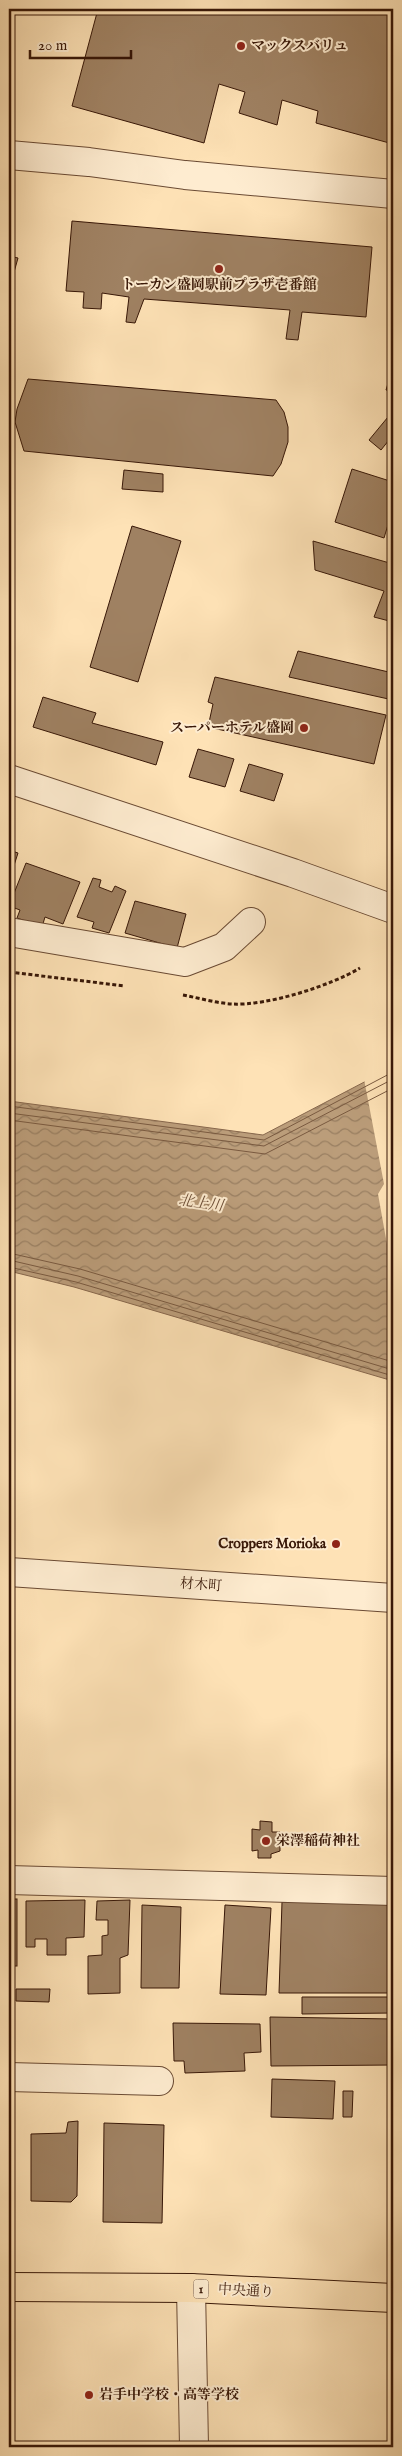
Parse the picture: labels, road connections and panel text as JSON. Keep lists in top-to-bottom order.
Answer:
{
  "streets": {
    "main road": ["1", "中央通り"],
    "street": ["材木町"]
  },
  "water": ["北上川"],
  "places": [
    "マックスバリュ",
    "トーカン盛岡駅前プラザ壱番館",
    "スーパーホテル盛岡",
    "Croppers Morioka",
    "栄澤稲荷神社",
    "岩手中学校・高等学校"
  ],
  "scale_bar": "20 m"
}
